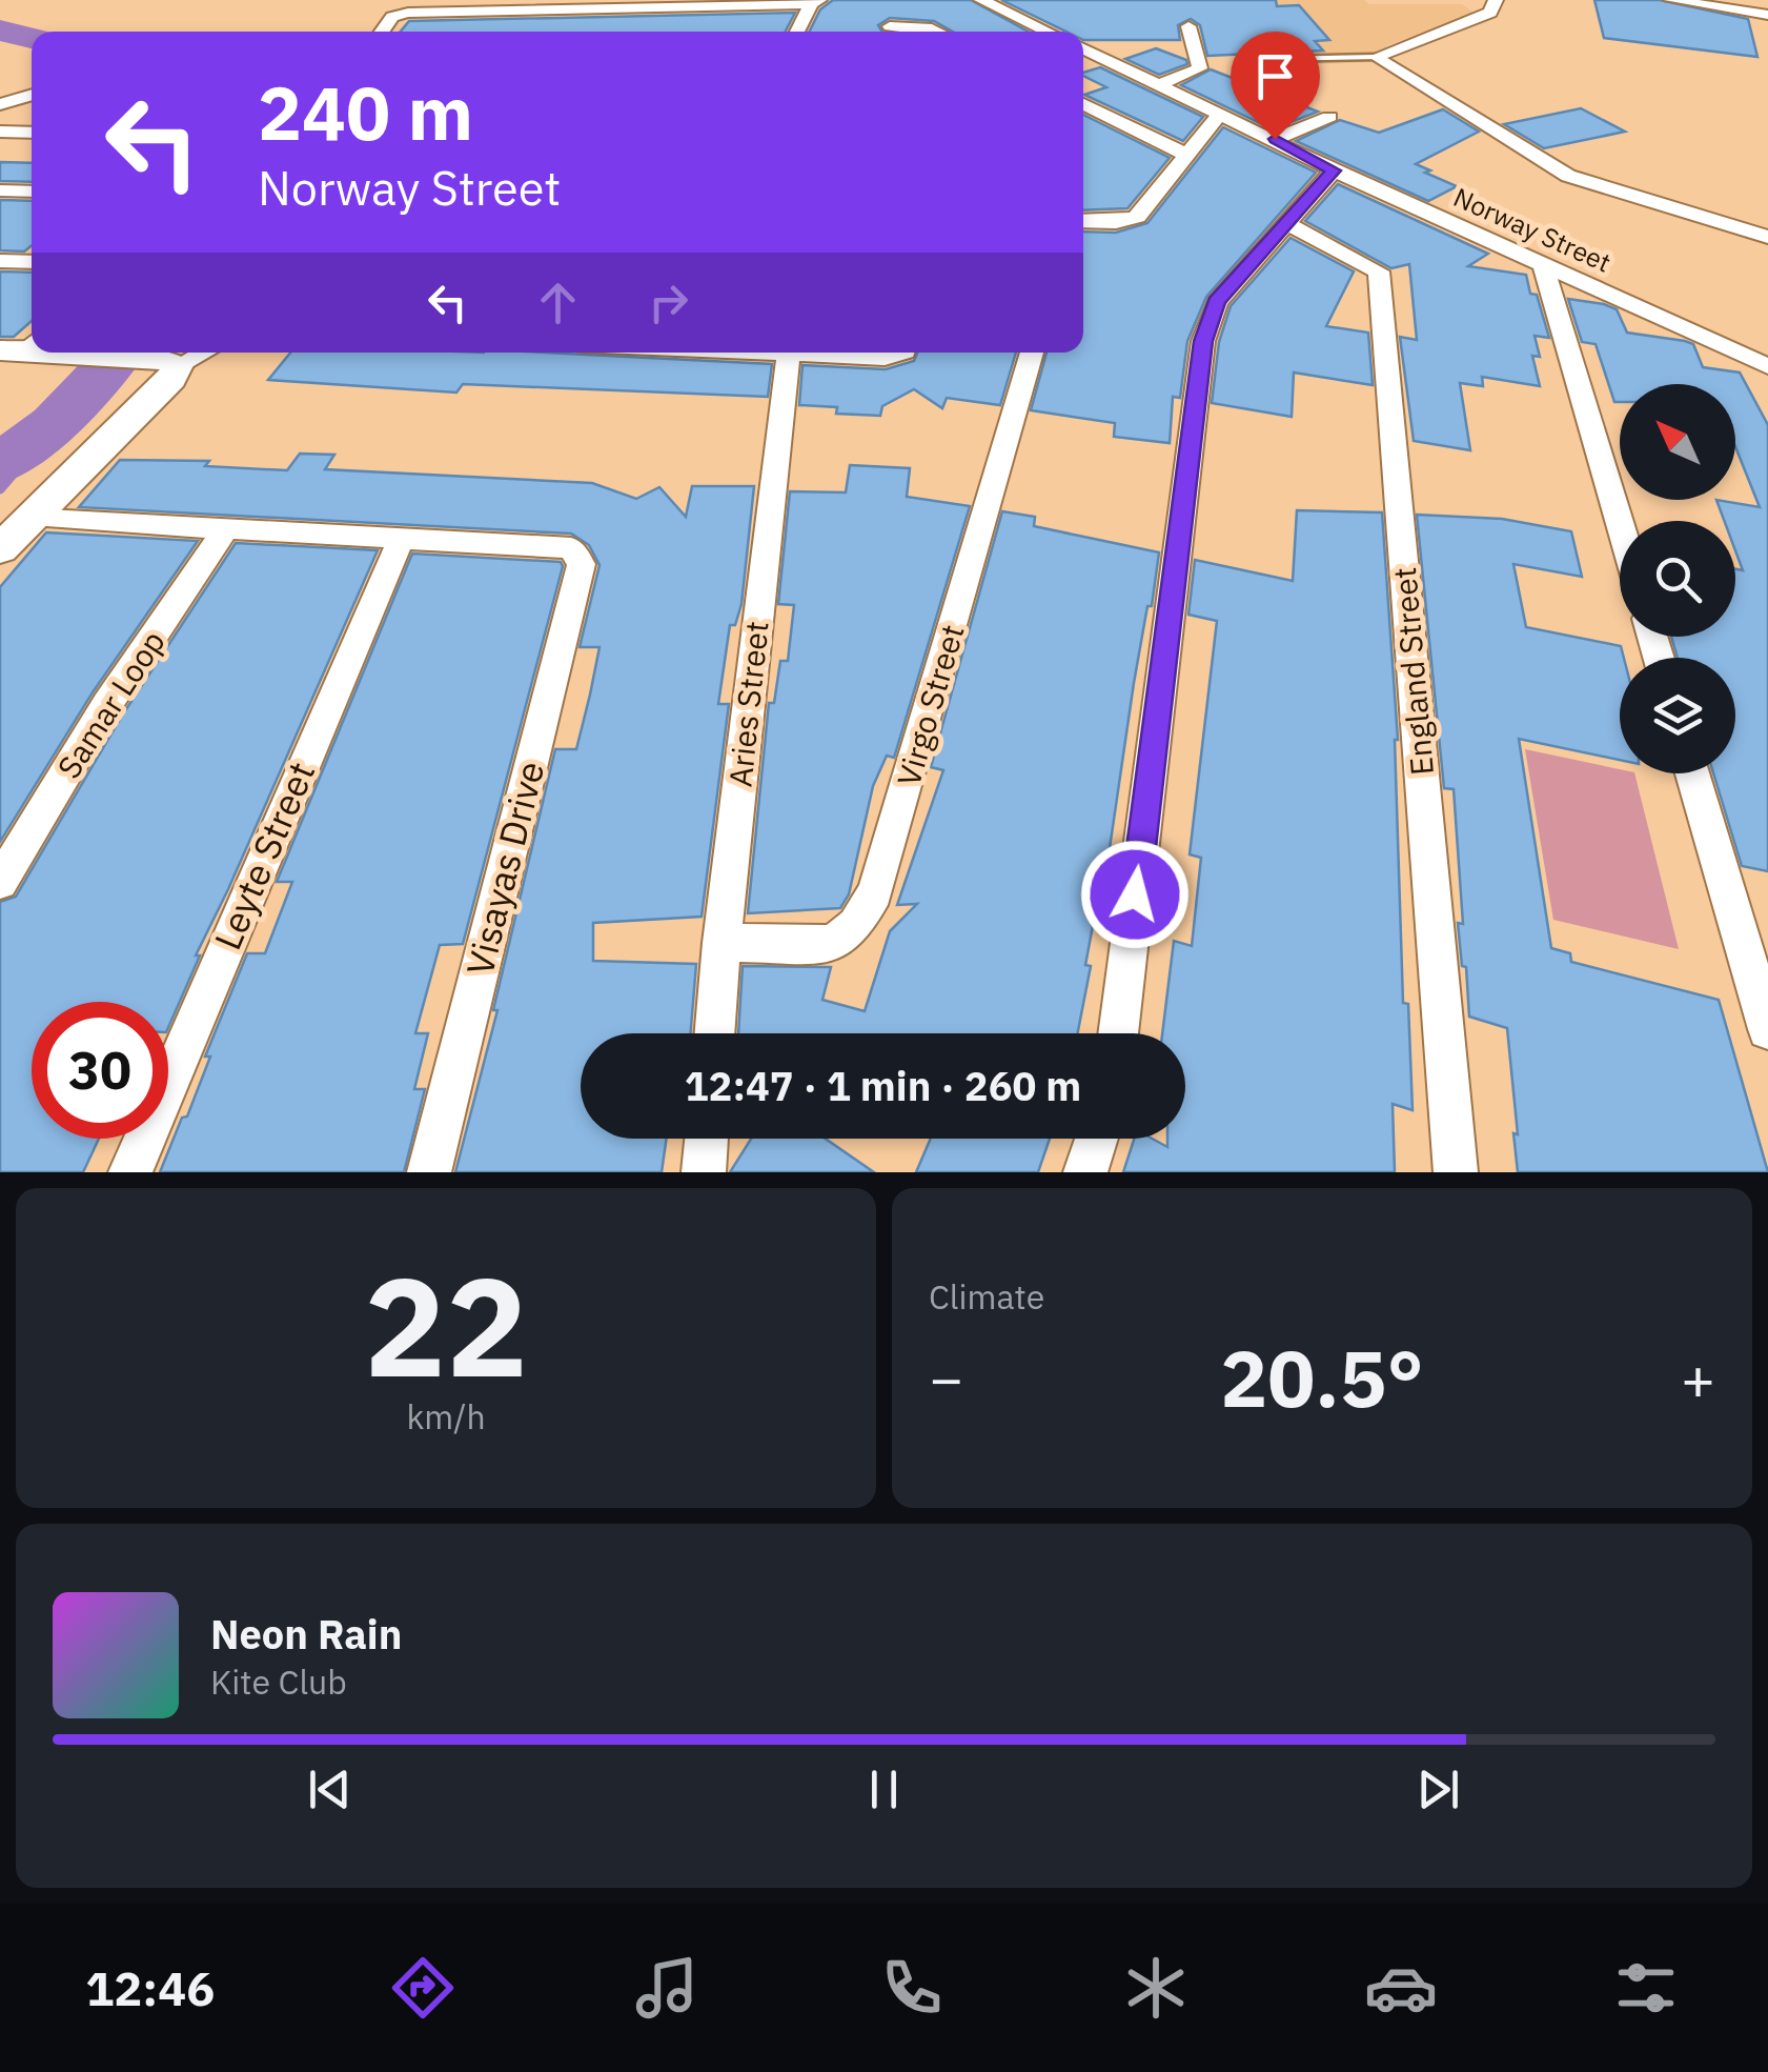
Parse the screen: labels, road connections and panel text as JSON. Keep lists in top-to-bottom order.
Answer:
{
  "streets": {
    "street": [
      "Norway Street",
      "England Street",
      "Samar Loop",
      "Aries Street",
      "Virgo Street",
      "Leyte Street",
      "Visayas Drive"
    ]
  },
  "crossings": [
    ["Aries Street", "Virgo Street"],
    ["Leyte Street", "Visayas Drive"]
  ],
  "north": "top left",
  "page": {
    "turn": ["240 m", "Norway Street"],
    "limit": "30",
    "trip": "12:47 · 1 min · 260 m",
    "tile": [
      ["22", "km/h"],
      "Climate"
    ],
    "heat": ["−", "20.5°", "+"],
    "song": ["Neon Rain", "Kite Club"],
    "tabs": "12:46"
  }
}
